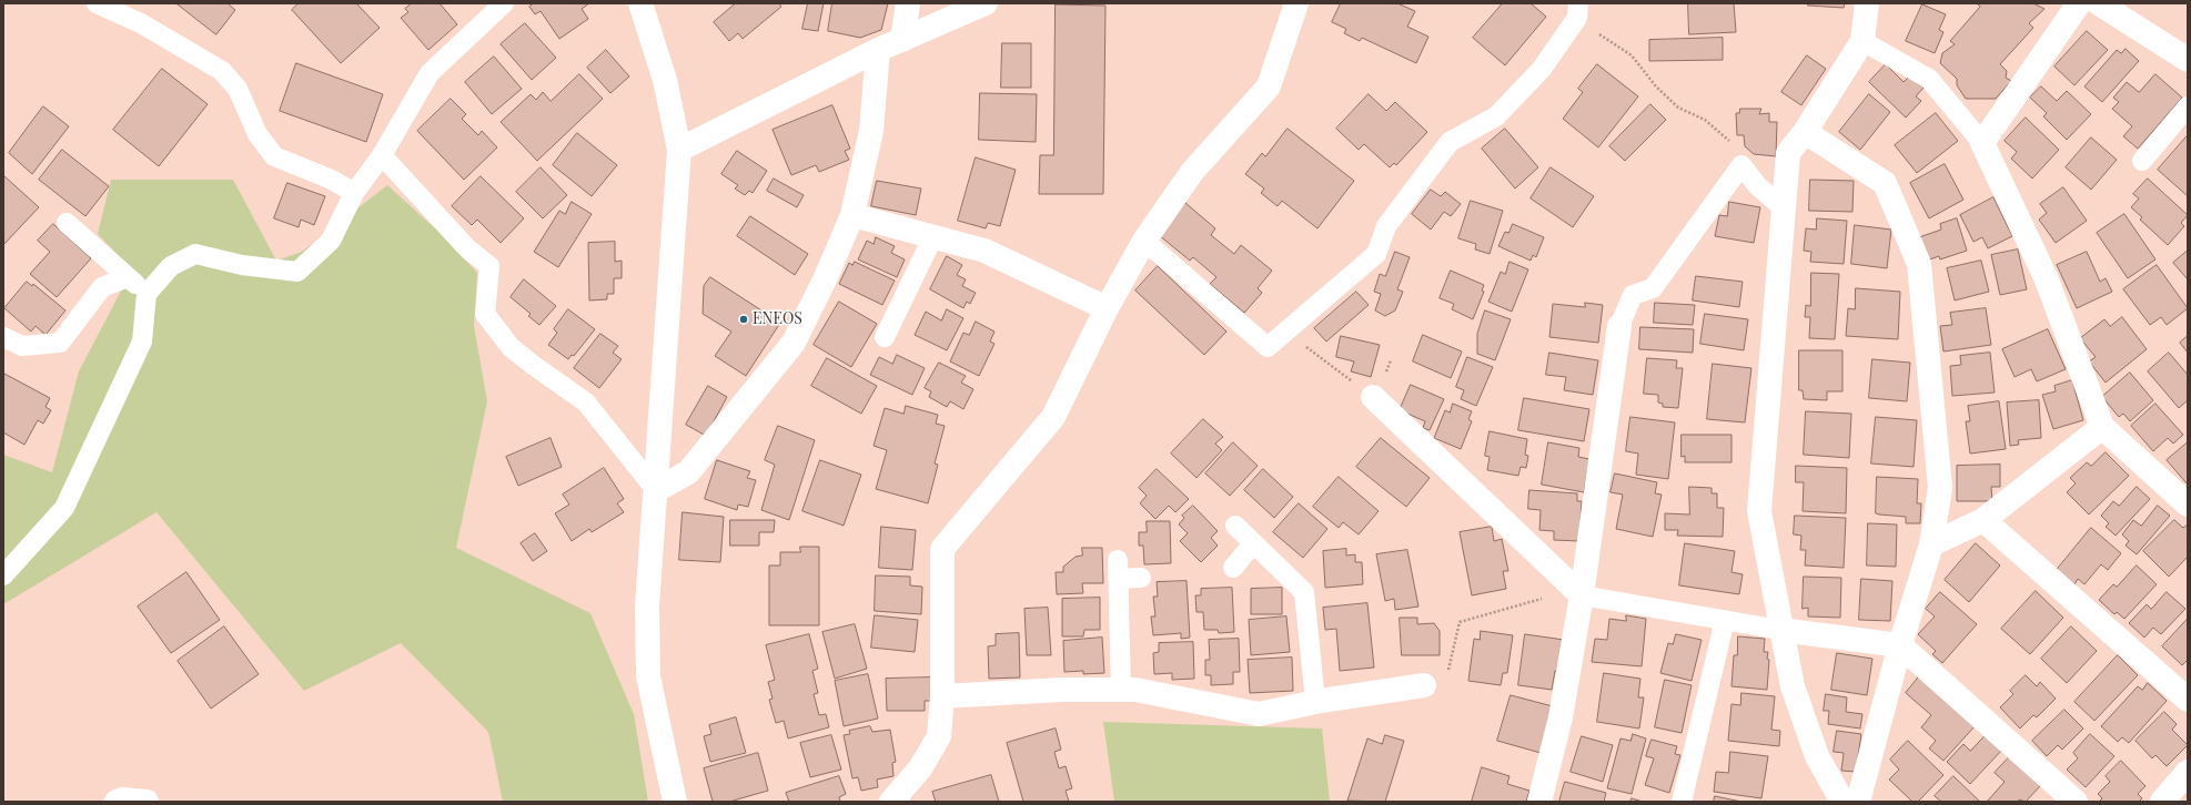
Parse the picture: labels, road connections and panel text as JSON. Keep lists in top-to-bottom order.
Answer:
{
  "places": ["ENEOS"]
}
